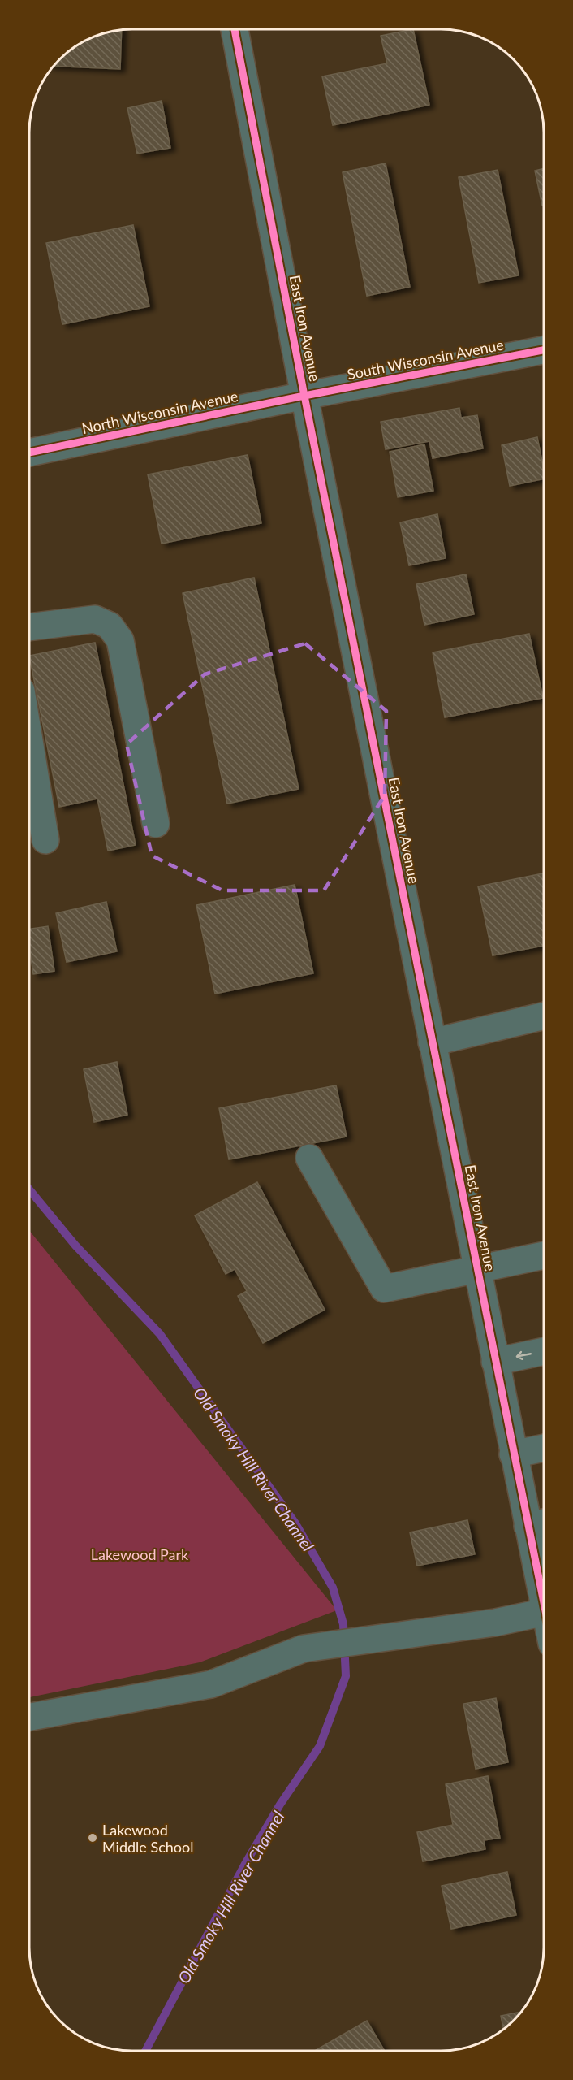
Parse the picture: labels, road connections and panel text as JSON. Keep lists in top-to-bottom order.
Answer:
{
  "streets": {
    "street": ["East Iron Avenue", "South Wisconsin Avenue", "North Wisconsin Avenue"]
  },
  "crossings": [
    ["East Iron Avenue", "South Wisconsin Avenue"],
    ["East Iron Avenue", "North Wisconsin Avenue"],
    ["South Wisconsin Avenue", "North Wisconsin Avenue"]
  ],
  "water": ["Old Smoky Hill River Channel"],
  "parks": ["Lakewood Park"],
  "places": ["Lakewood Middle School"]
}
